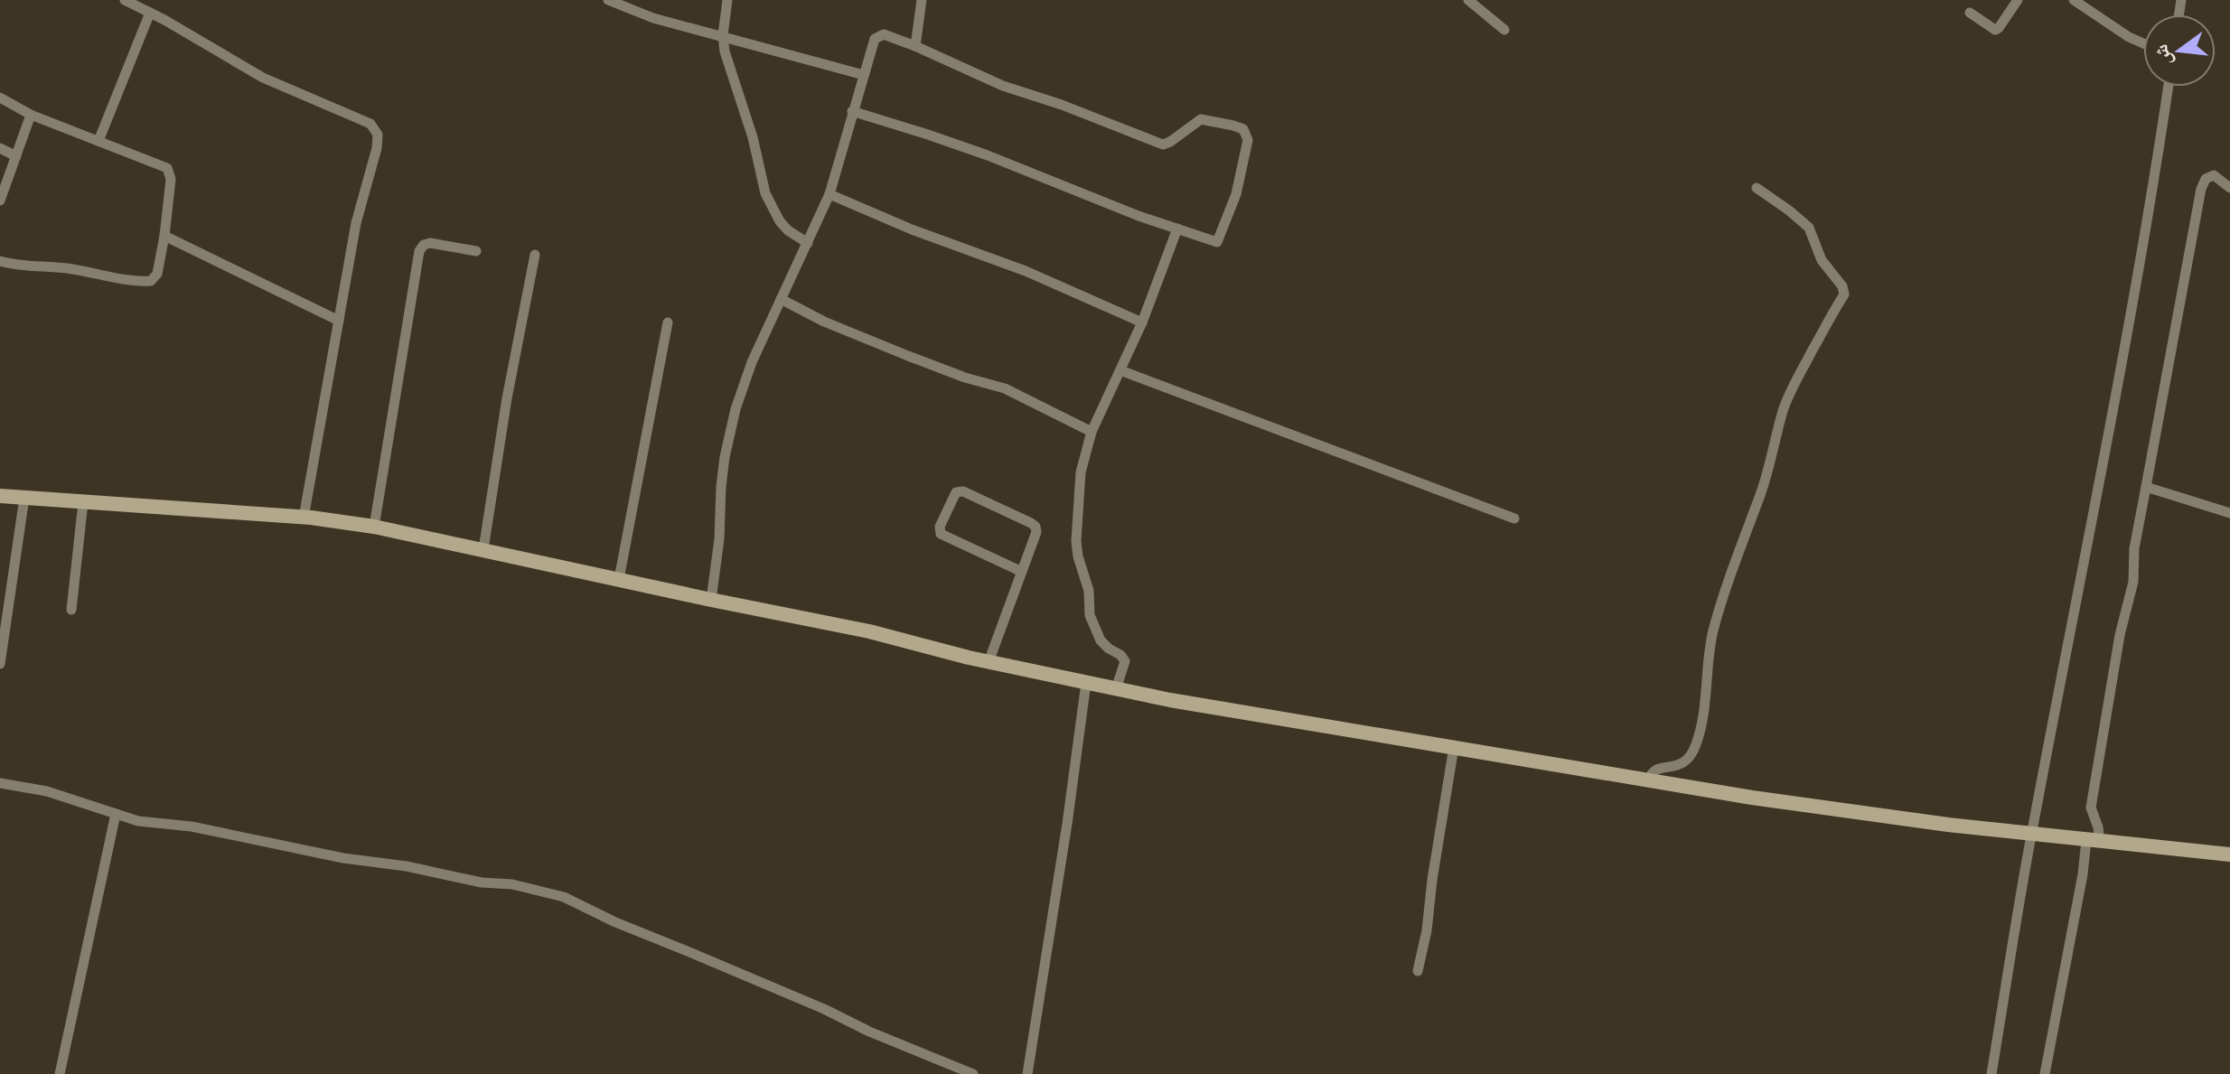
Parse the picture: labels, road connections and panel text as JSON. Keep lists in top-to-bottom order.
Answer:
{
  "north": "left"
}
